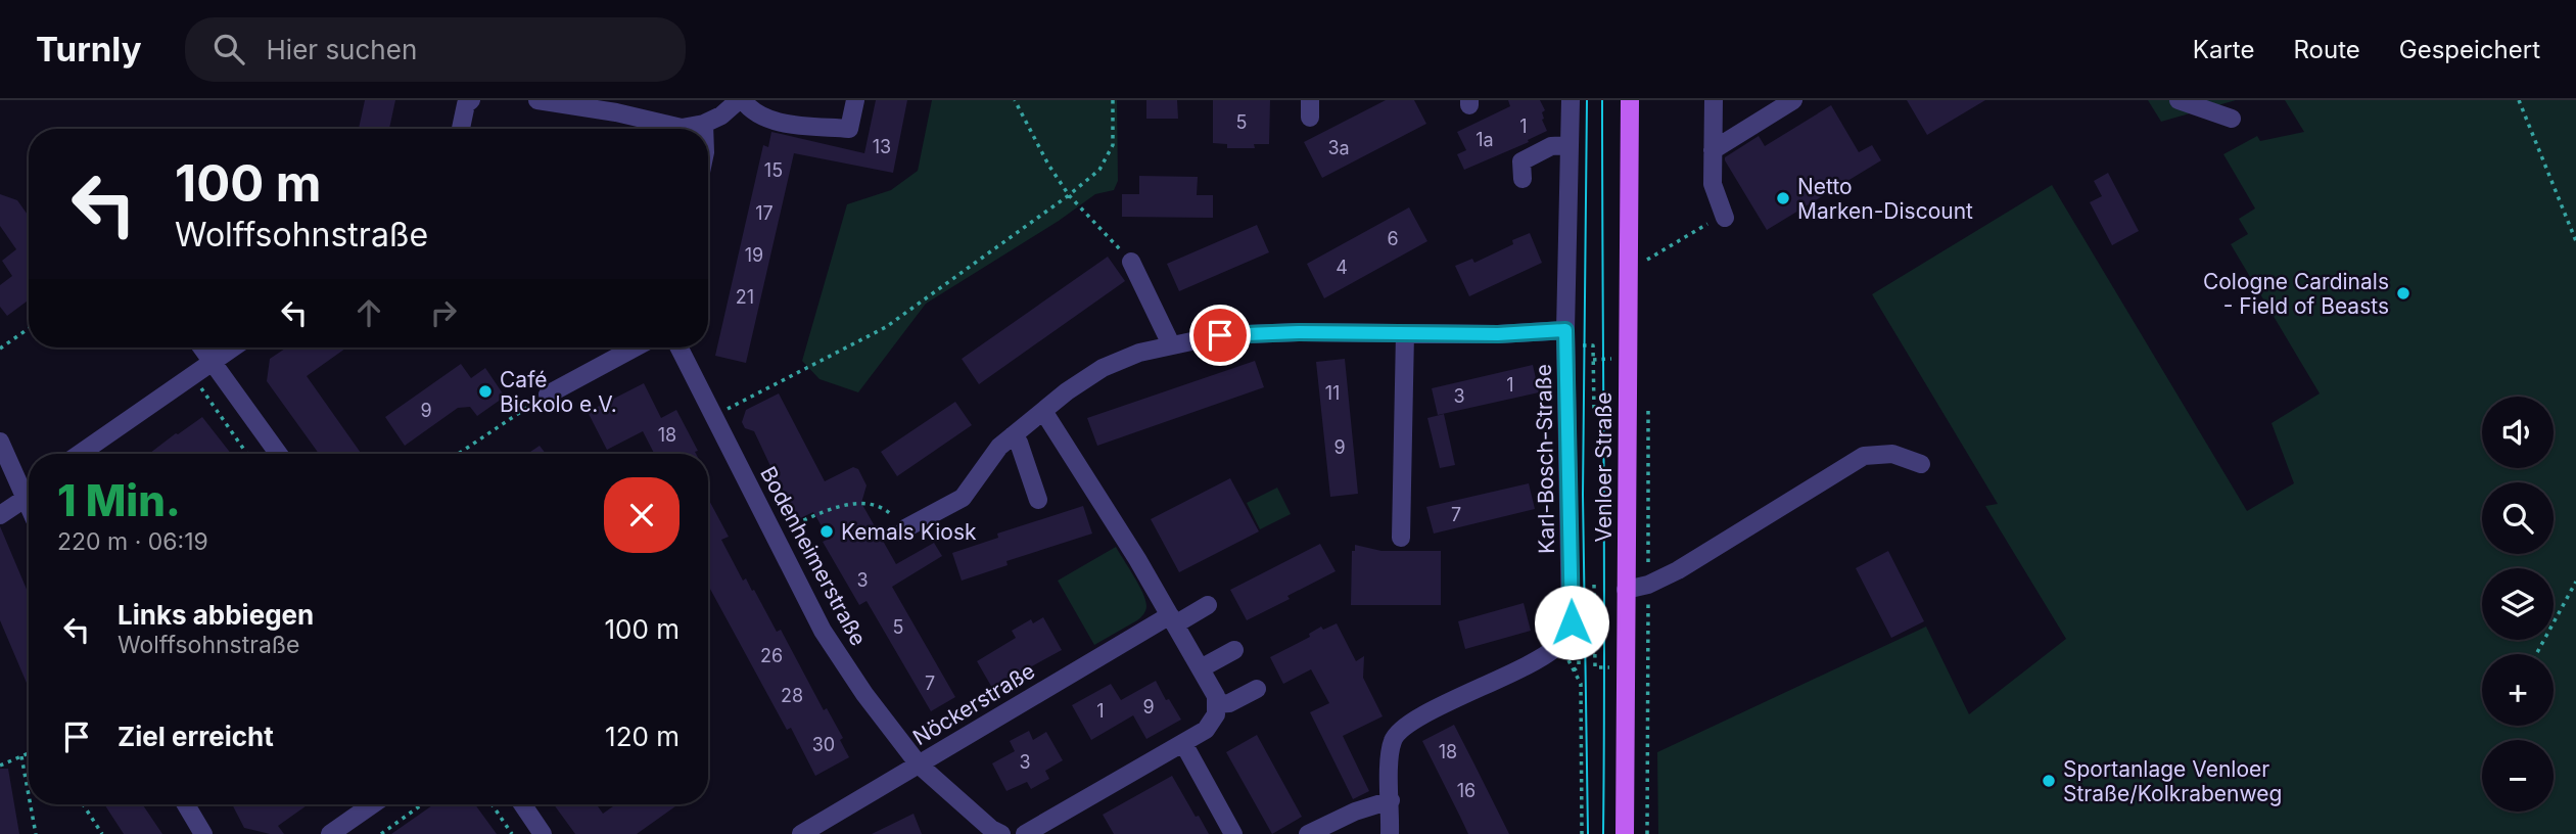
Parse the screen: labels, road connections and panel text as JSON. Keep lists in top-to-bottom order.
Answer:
{
  "streets": {
    "main road": ["Venloer Straße"],
    "street": ["Karl-Bosch-Straße", "Bodenheimerstraße", "Nöckerstraße"]
  },
  "crossings": [
    ["Bodenheimerstraße", "Nöckerstraße"]
  ],
  "places": [
    "Netto Marken-Discount",
    "Cologne Cardinals - Field of Beasts",
    "Café Bickolo e.V.",
    "Kemals Kiosk",
    "Sportanlage Venloer Straße/Kolkrabenweg"
  ],
  "house_numbers": [
    "5",
    "1",
    "1a",
    "13",
    "3a",
    "15",
    "17",
    "6",
    "19",
    "4",
    "21",
    "1",
    "11",
    "3",
    "9",
    "18",
    "9",
    "7",
    "3",
    "5",
    "26",
    "7",
    "28",
    "9",
    "1",
    "30",
    "18",
    "3",
    "16"
  ],
  "page": {
    "header": "Turnly",
    "search": "Hier suchen",
    "nav": ["Karte", "Route", "Gespeichert"],
    "turn": ["100 m", "Wolffsohnstraße"],
    "map_buttons": ["+", "−"],
    "heading": ["1 Min.", "220 m · 06:19"],
    "list": [
      {
        "name": "Links abbiegen",
        "note": "Wolffsohnstraße",
        "value": "100 m"
      },
      {
        "name": "Ziel erreicht",
        "value": "120 m"
      }
    ]
  }
}
